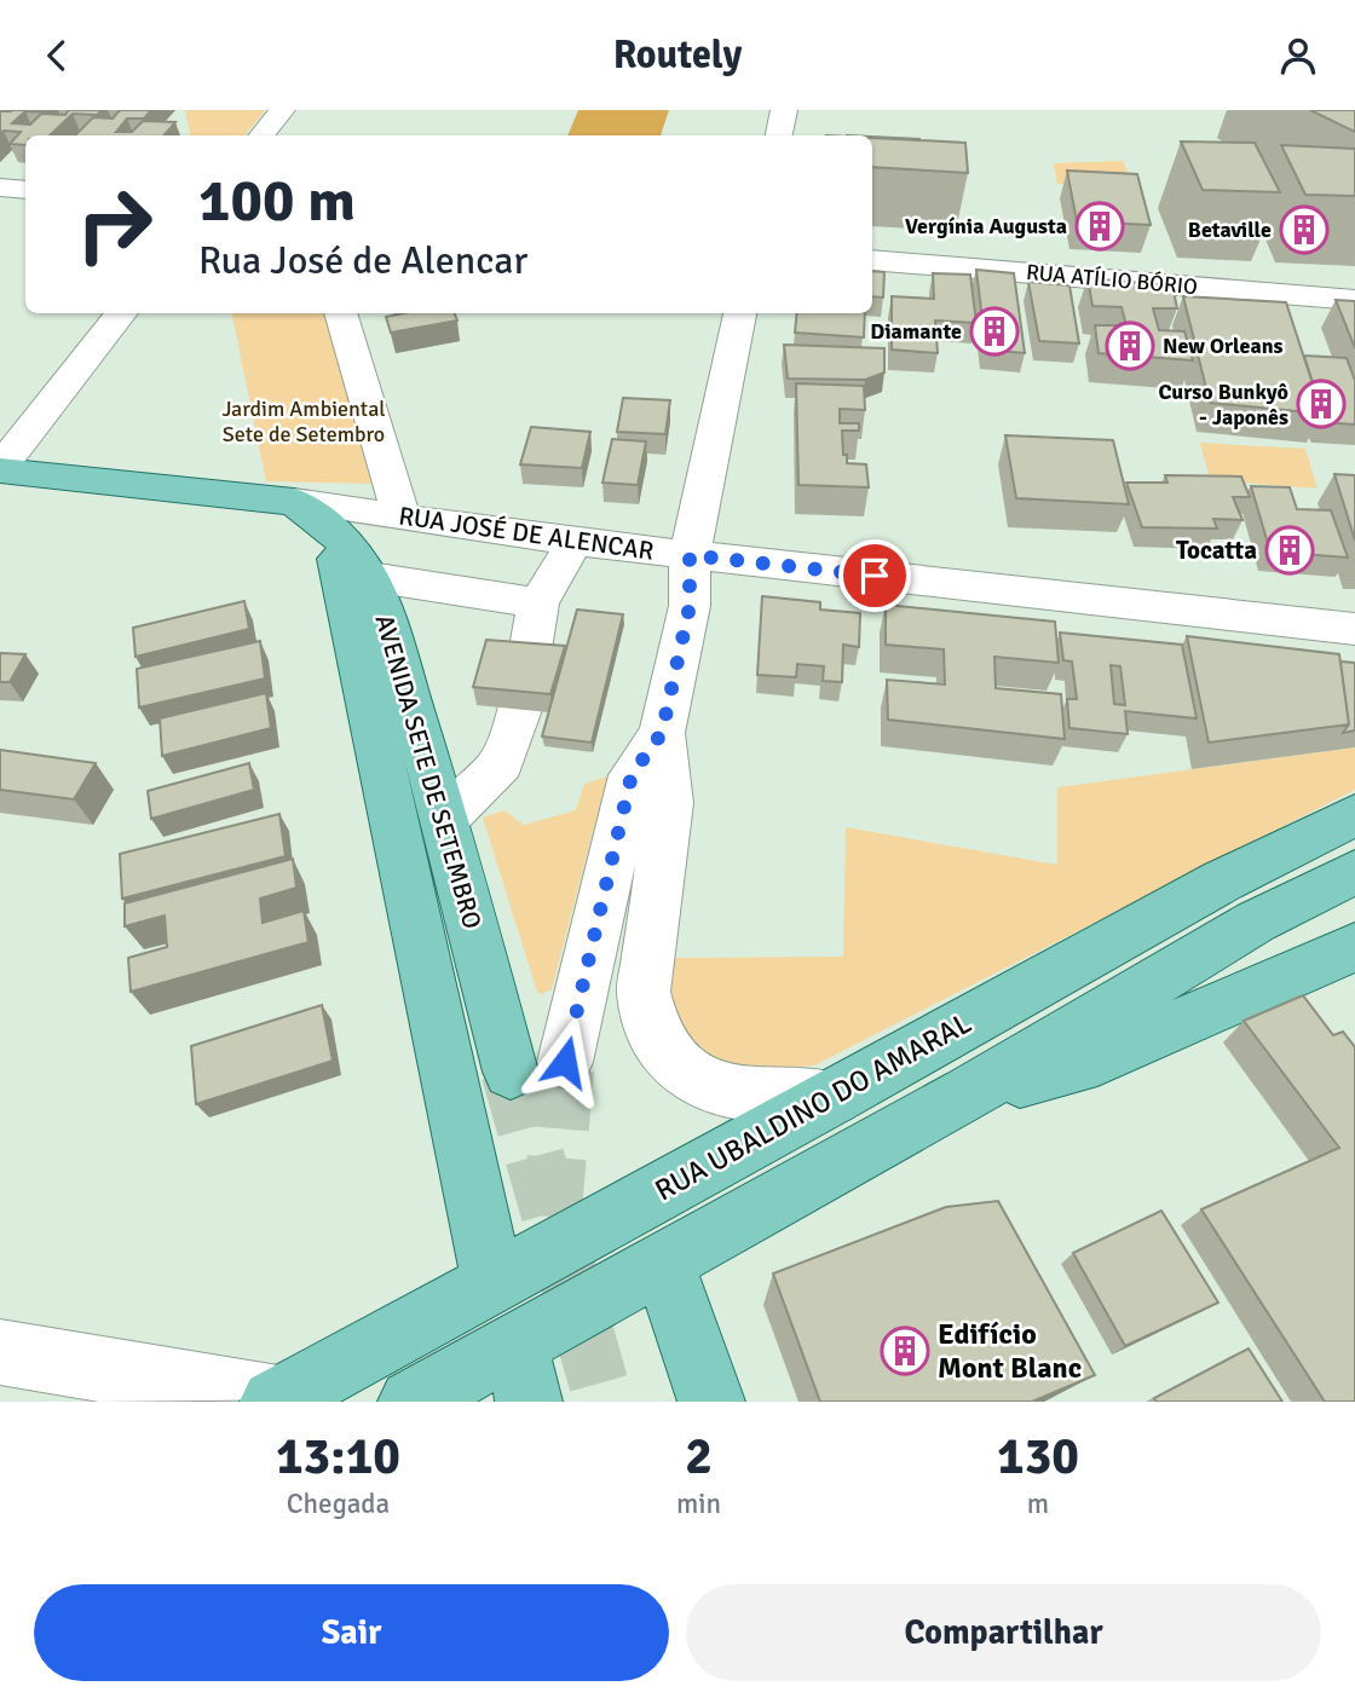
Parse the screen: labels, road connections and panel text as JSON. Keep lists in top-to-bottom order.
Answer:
{
  "streets": {
    "main road": ["RUA JOSÉ DE ALENCAR", "AVENIDA SETE DE SETEMBRO", "RUA UBALDINO DO AMARAL"],
    "street": ["RUA ATÍLIO BÓRIO"]
  },
  "crossings": [
    ["RUA JOSÉ DE ALENCAR", "AVENIDA SETE DE SETEMBRO"]
  ],
  "parks": ["Jardim Ambiental Sete de Setembro"],
  "places": {
    "building": [
      "Vergínia Augusta",
      "Betaville",
      "Diamante",
      "New Orleans",
      "Curso Bunkyô - Japonês",
      "Tocatta",
      "Edifício Mont Blanc"
    ]
  },
  "page": {
    "header": "Routely",
    "turn": ["100 m", "Rua José de Alencar"],
    "eta": [
      "13:10",
      "Chegada",
      "2",
      "min",
      "130",
      "m"
    ],
    "buttons": ["Sair", "Compartilhar"]
  }
}
